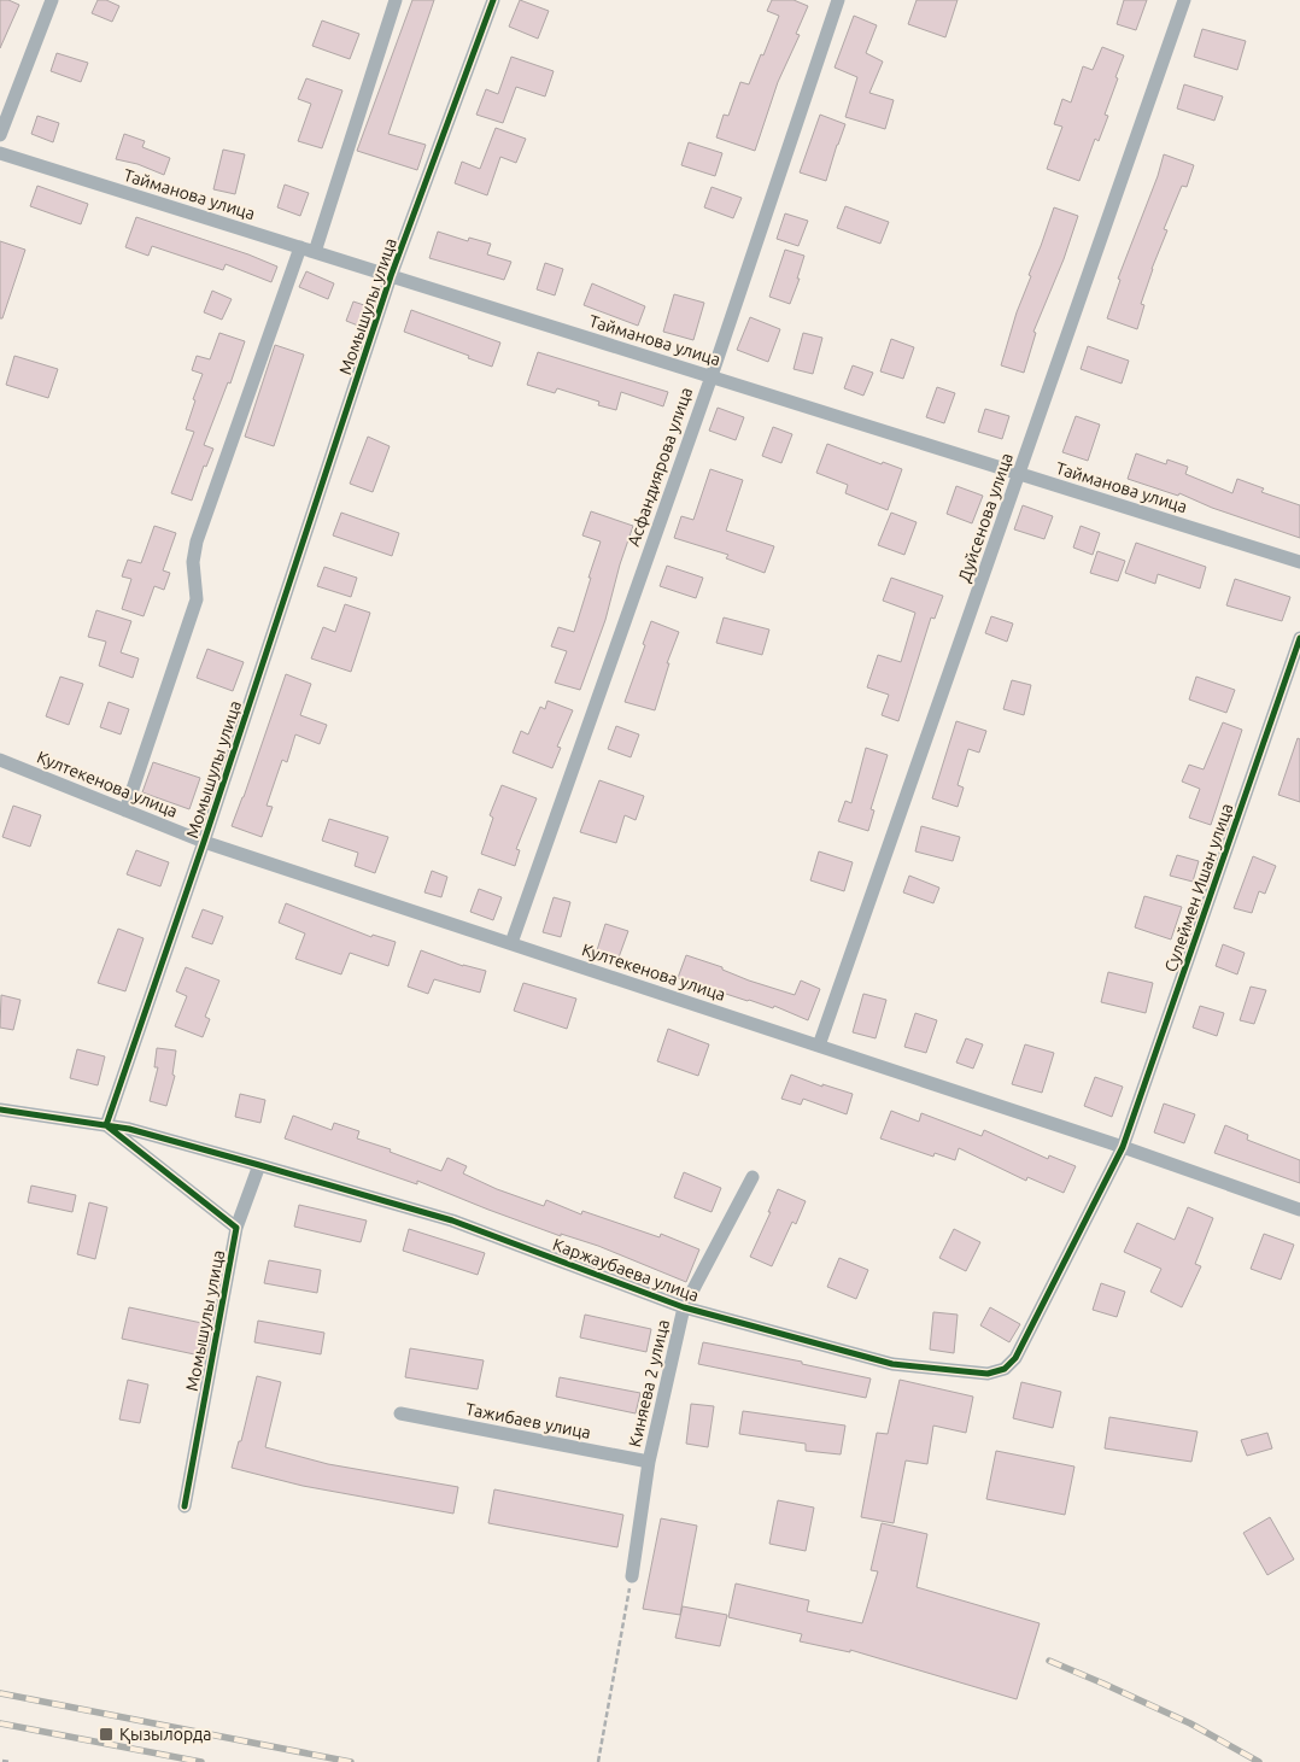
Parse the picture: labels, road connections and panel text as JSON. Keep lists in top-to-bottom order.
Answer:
{
  "streets": {
    "street": [
      "Тайманова улица",
      "Момышулы улица",
      "Асфандиярова улица",
      "Дуйсенова улица",
      "Култекенова улица",
      "Сулеймен Ишан улица",
      "Каржаубаева улица",
      "Киняева 2 улица",
      "Тажибаев улица"
    ]
  },
  "crossings": [
    ["Тайманова улица", "Момышулы улица"],
    ["Тайманова улица", "Асфандиярова улица"],
    ["Тайманова улица", "Дуйсенова улица"],
    ["Момышулы улица", "Култекенова улица"],
    ["Момышулы улица", "Каржаубаева улица"],
    ["Асфандиярова улица", "Култекенова улица"],
    ["Дуйсенова улица", "Култекенова улица"],
    ["Култекенова улица", "Сулеймен Ишан улица"],
    ["Култекенова улица", "Каржаубаева улица"],
    ["Сулеймен Ишан улица", "Каржаубаева улица"],
    ["Каржаубаева улица", "Киняева 2 улица"],
    ["Киняева 2 улица", "Тажибаев улица"]
  ],
  "places": {
    "transit": ["Қызылорда"]
  }
}
